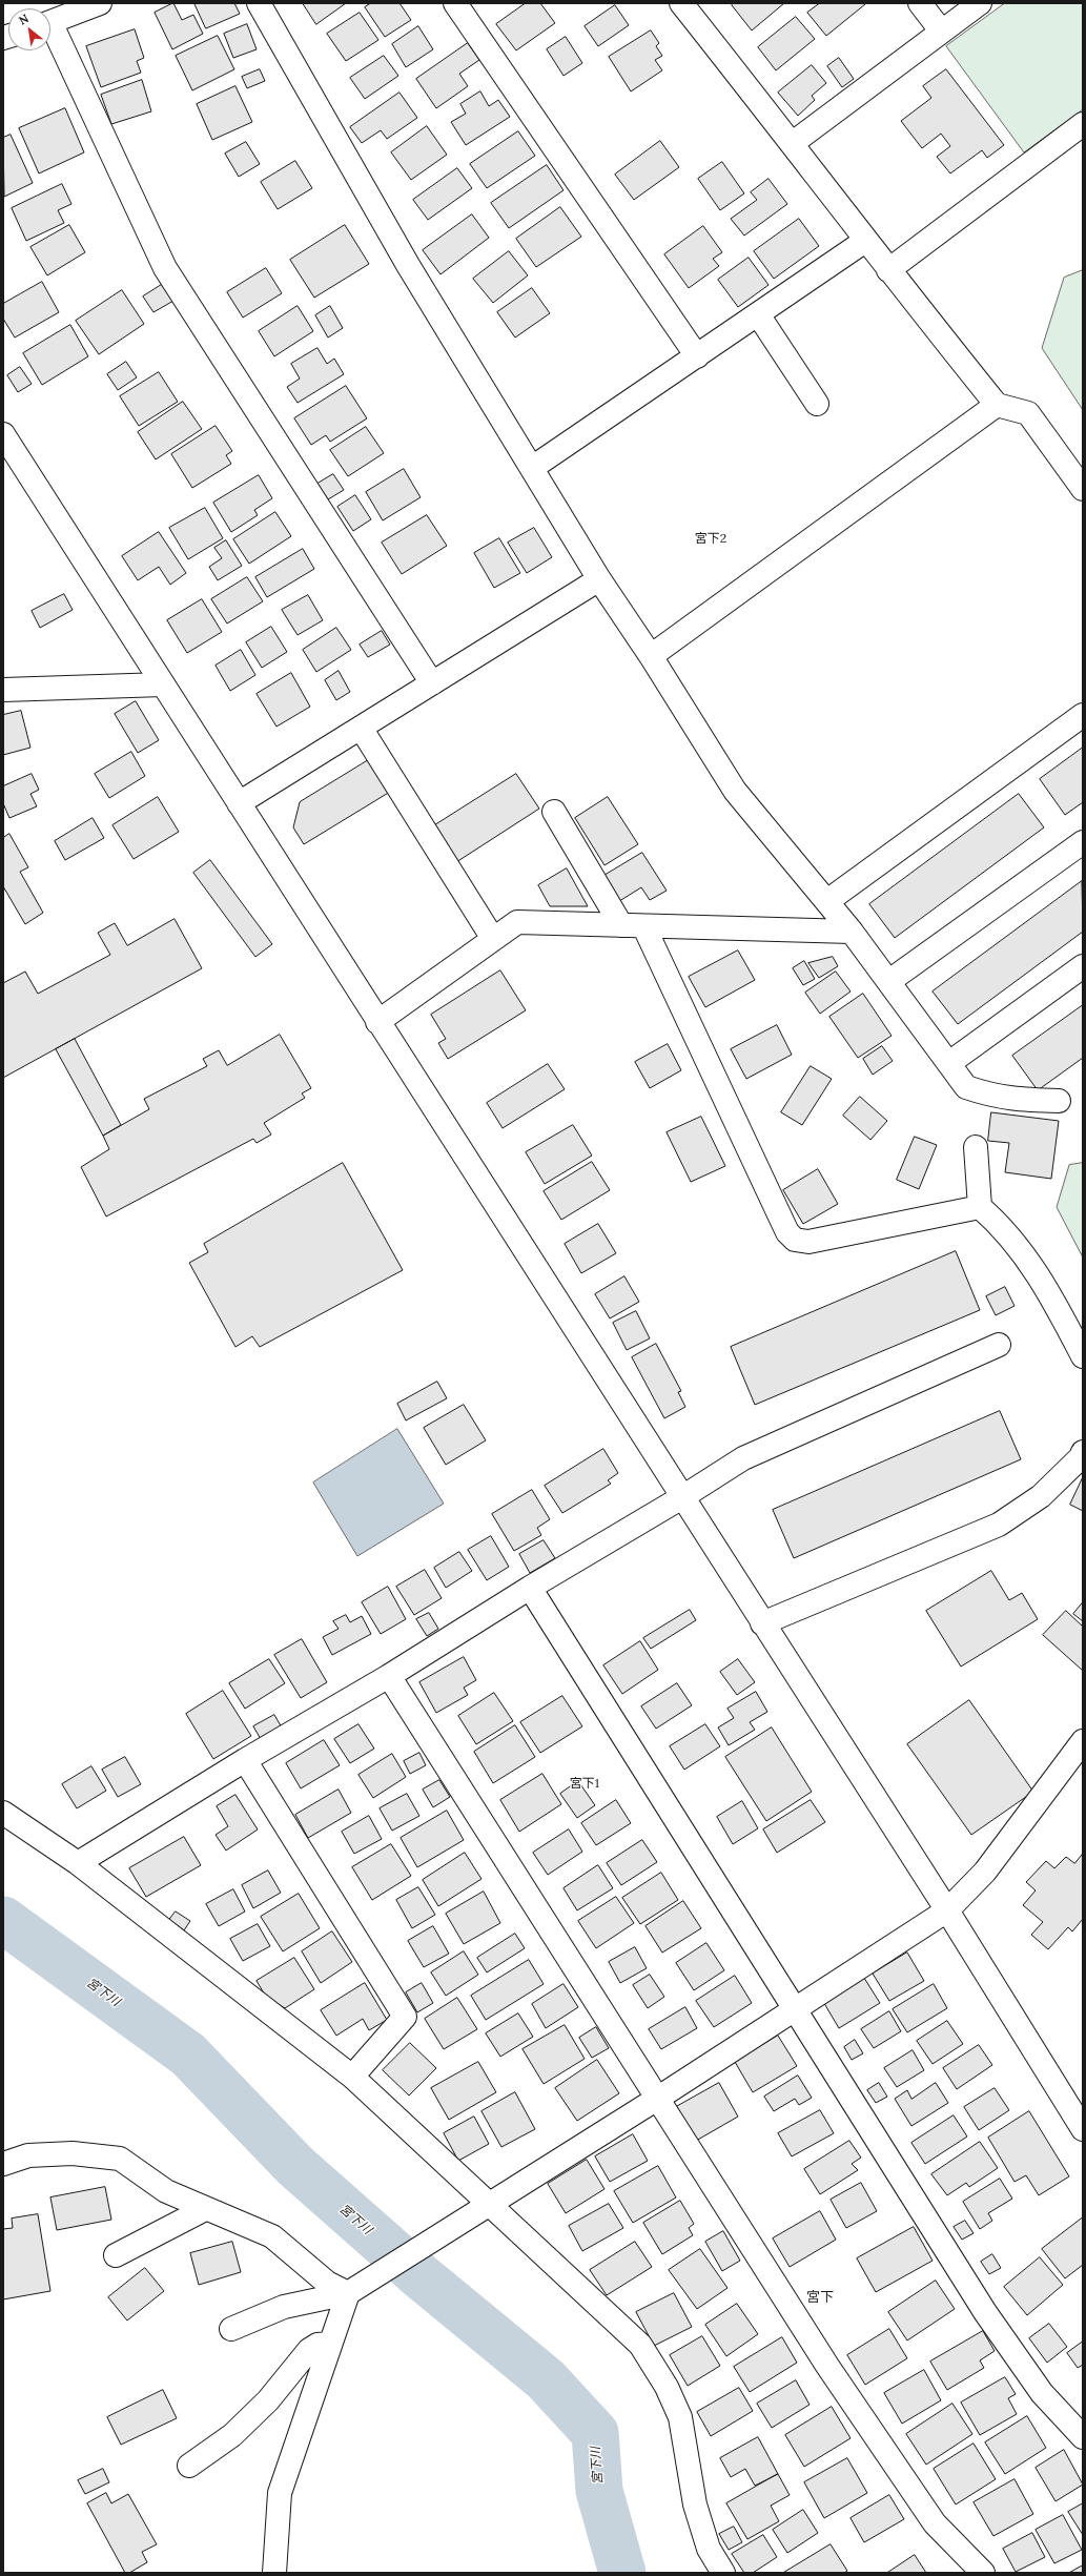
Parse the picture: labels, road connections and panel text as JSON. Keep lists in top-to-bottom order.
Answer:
{
  "districts": ["宮下2", "宮下1", "宮下"],
  "water": ["宮下川"],
  "north": "top left"
}
